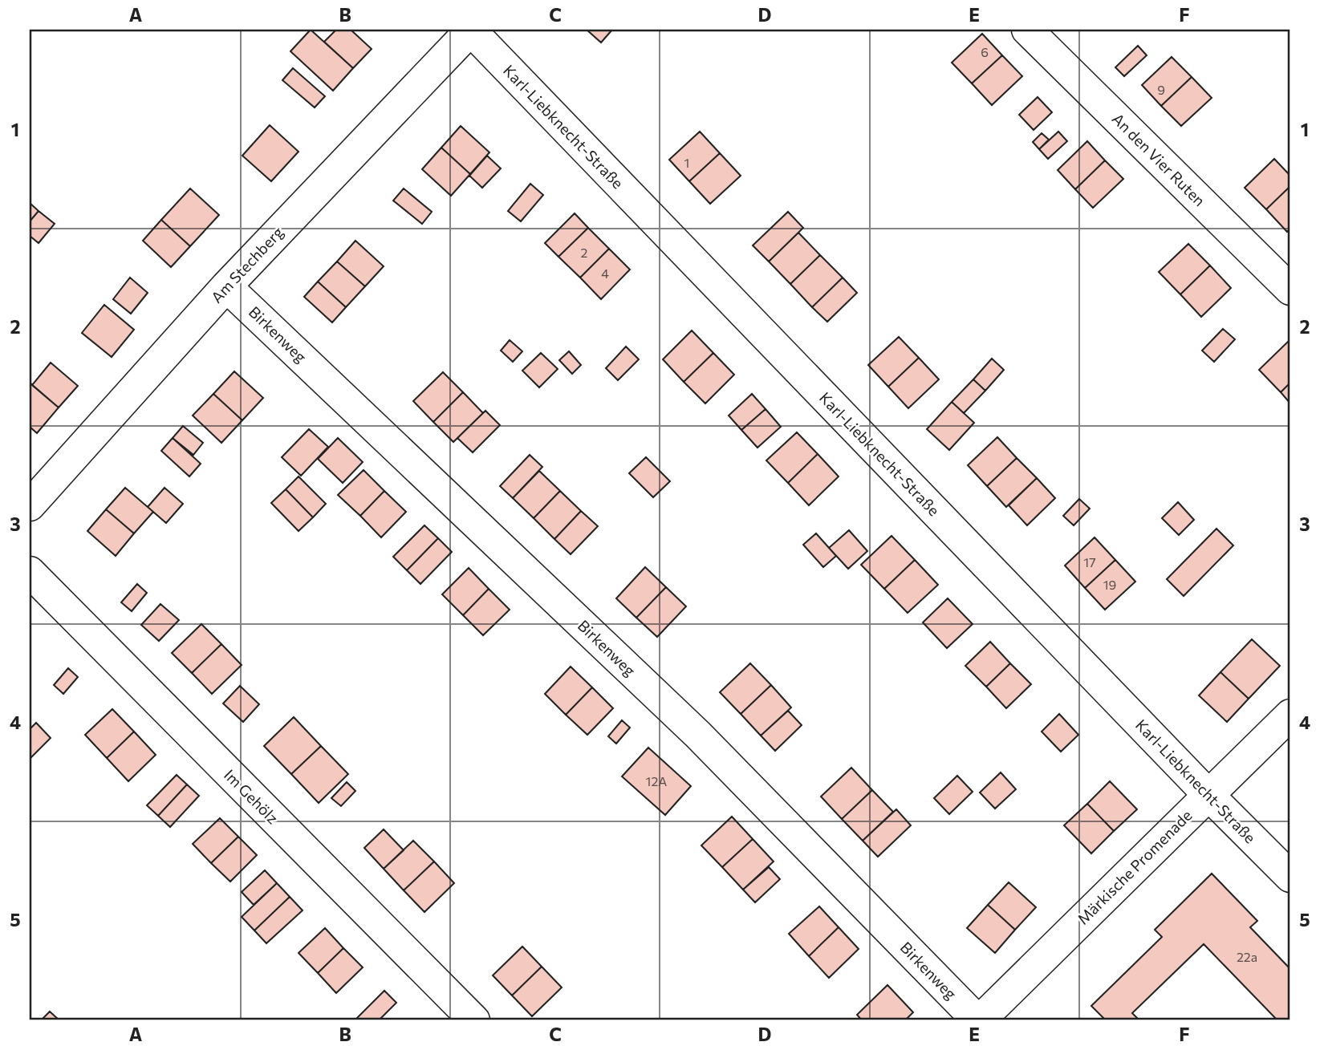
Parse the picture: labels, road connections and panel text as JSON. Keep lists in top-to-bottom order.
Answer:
{
  "streets": {
    "street": [
      "Karl-Liebknecht-Straße",
      "An den Vier Ruten",
      "Am Stechberg",
      "Birkenweg",
      "Im Gehölz",
      "Märkische Promenade"
    ]
  },
  "crossings": [
    ["Karl-Liebknecht-Straße", "Am Stechberg"],
    ["Karl-Liebknecht-Straße", "Märkische Promenade"],
    ["Am Stechberg", "Birkenweg"],
    ["Birkenweg", "Märkische Promenade"]
  ],
  "house_numbers": [
    "6",
    "9",
    "1",
    "2",
    "4",
    "17",
    "19",
    "12A",
    "22a"
  ],
  "grid": {
    "columns": [
      "A",
      "B",
      "C",
      "D",
      "E",
      "F"
    ],
    "rows": [
      "1",
      "2",
      "3",
      "4",
      "5"
    ]
  }
}
